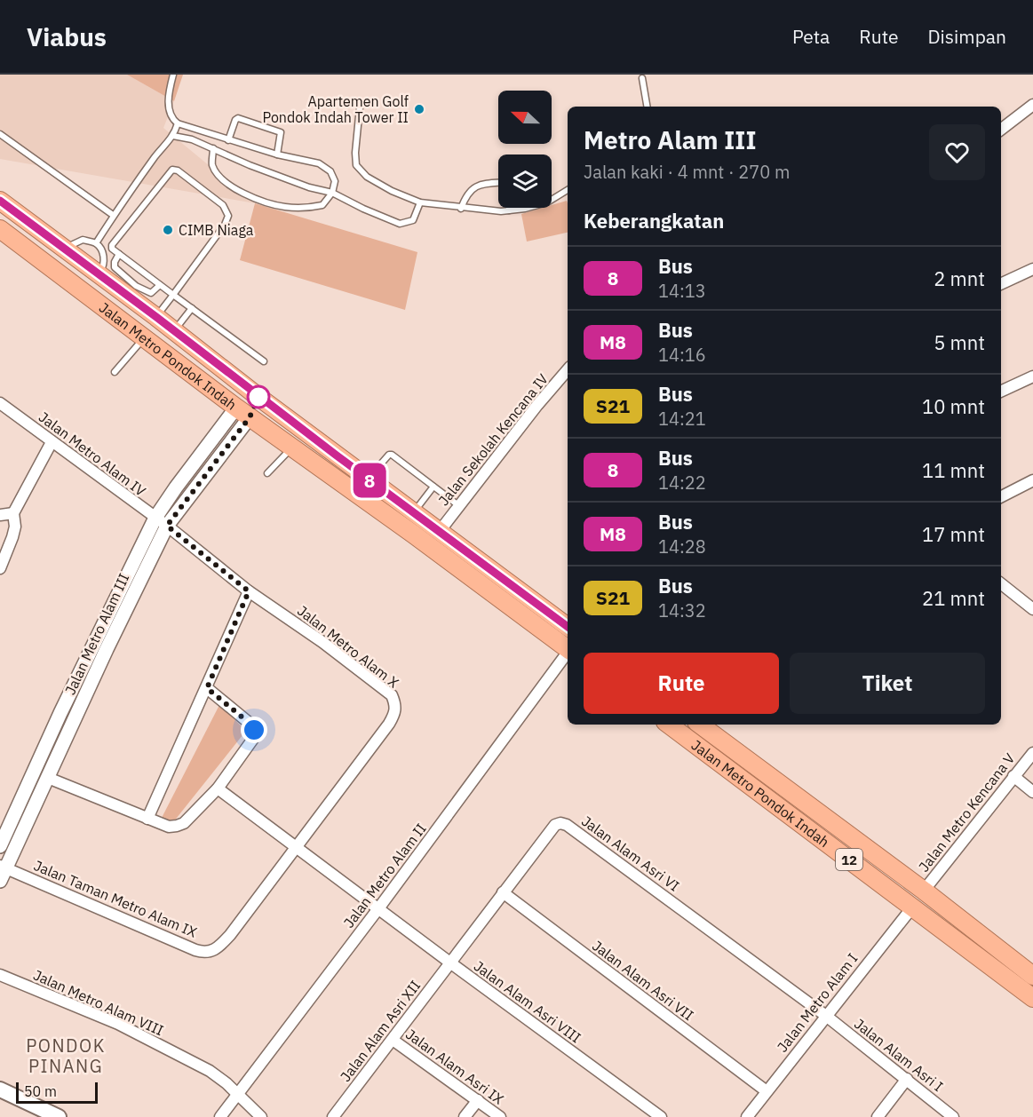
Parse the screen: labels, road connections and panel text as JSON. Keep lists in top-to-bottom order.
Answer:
{
  "streets": {
    "highway": ["Jalan Metro Pondok Indah", "12"],
    "street": [
      "Jalan Sekolah Kencana IV",
      "Jalan Metro Alam IV",
      "Jalan Metro Alam III",
      "Jalan Metro Alam X",
      "Jalan Metro Kencana V",
      "Jalan Alam Asri VI",
      "Jalan Metro Alam II",
      "Jalan Taman Metro Alam IX",
      "Jalan Alam Asri VII",
      "Jalan Alam Asri VIII",
      "Jalan Metro Alam VIII",
      "Jalan Metro Alam I",
      "Jalan Alam Asri XII",
      "Jalan Alam Asri I",
      "Jalan Alam Asri IX"
    ]
  },
  "crossings": [
    ["Jalan Metro Pondok Indah", "Jalan Sekolah Kencana IV"],
    ["Jalan Metro Pondok Indah", "Jalan Metro Alam III"],
    ["Jalan Metro Pondok Indah", "Jalan Metro Kencana V"],
    ["Jalan Metro Pondok Indah", "Jalan Metro Alam I"],
    ["Jalan Metro Alam IV", "Jalan Metro Alam III"],
    ["Jalan Metro Alam IV", "Jalan Metro Alam X"],
    ["Jalan Metro Alam III", "Jalan Metro Alam X"],
    ["Jalan Metro Alam III", "Jalan Taman Metro Alam IX"],
    ["Jalan Metro Alam X", "Jalan Taman Metro Alam IX"],
    ["Jalan Alam Asri VI", "Jalan Alam Asri VII"],
    ["Jalan Alam Asri VI", "Jalan Alam Asri VIII"],
    ["Jalan Alam Asri VI", "Jalan Metro Alam I"],
    ["Jalan Alam Asri VI", "Jalan Alam Asri XII"],
    ["Jalan Alam Asri VI", "Jalan Alam Asri I"],
    ["Jalan Metro Alam II", "Jalan Alam Asri VIII"],
    ["Jalan Metro Alam II", "Jalan Metro Alam VIII"],
    ["Jalan Alam Asri VII", "Jalan Metro Alam I"],
    ["Jalan Alam Asri VIII", "Jalan Alam Asri XII"],
    ["Jalan Metro Alam I", "Jalan Alam Asri I"],
    ["Jalan Alam Asri XII", "Jalan Alam Asri IX"]
  ],
  "districts": ["PONDOK PINANG"],
  "places": ["Apartemen Golf Pondok Indah Tower II", "CIMB Niaga"],
  "lines": ["bus line 8"],
  "scale_bar": "50 m",
  "north": "left",
  "page": {
    "header": "Viabus",
    "nav": ["Peta", "Rute", "Disimpan"],
    "on_map": "8",
    "heading": [
      ["Metro Alam III", "Jalan kaki · 4 mnt · 270 m"],
      "Keberangkatan"
    ],
    "list": [
      {
        "mark": "8",
        "name": "Bus",
        "note": "14:13",
        "value": "2 mnt"
      },
      {
        "mark": "M8",
        "name": "Bus",
        "note": "14:16",
        "value": "5 mnt"
      },
      {
        "mark": "S21",
        "name": "Bus",
        "note": "14:21",
        "value": "10 mnt"
      },
      {
        "mark": "8",
        "name": "Bus",
        "note": "14:22",
        "value": "11 mnt"
      },
      {
        "mark": "M8",
        "name": "Bus",
        "note": "14:28",
        "value": "17 mnt"
      },
      {
        "mark": "S21",
        "name": "Bus",
        "note": "14:32",
        "value": "21 mnt"
      }
    ],
    "buttons": ["Rute", "Tiket"],
    "scale": "50 m"
  }
}
